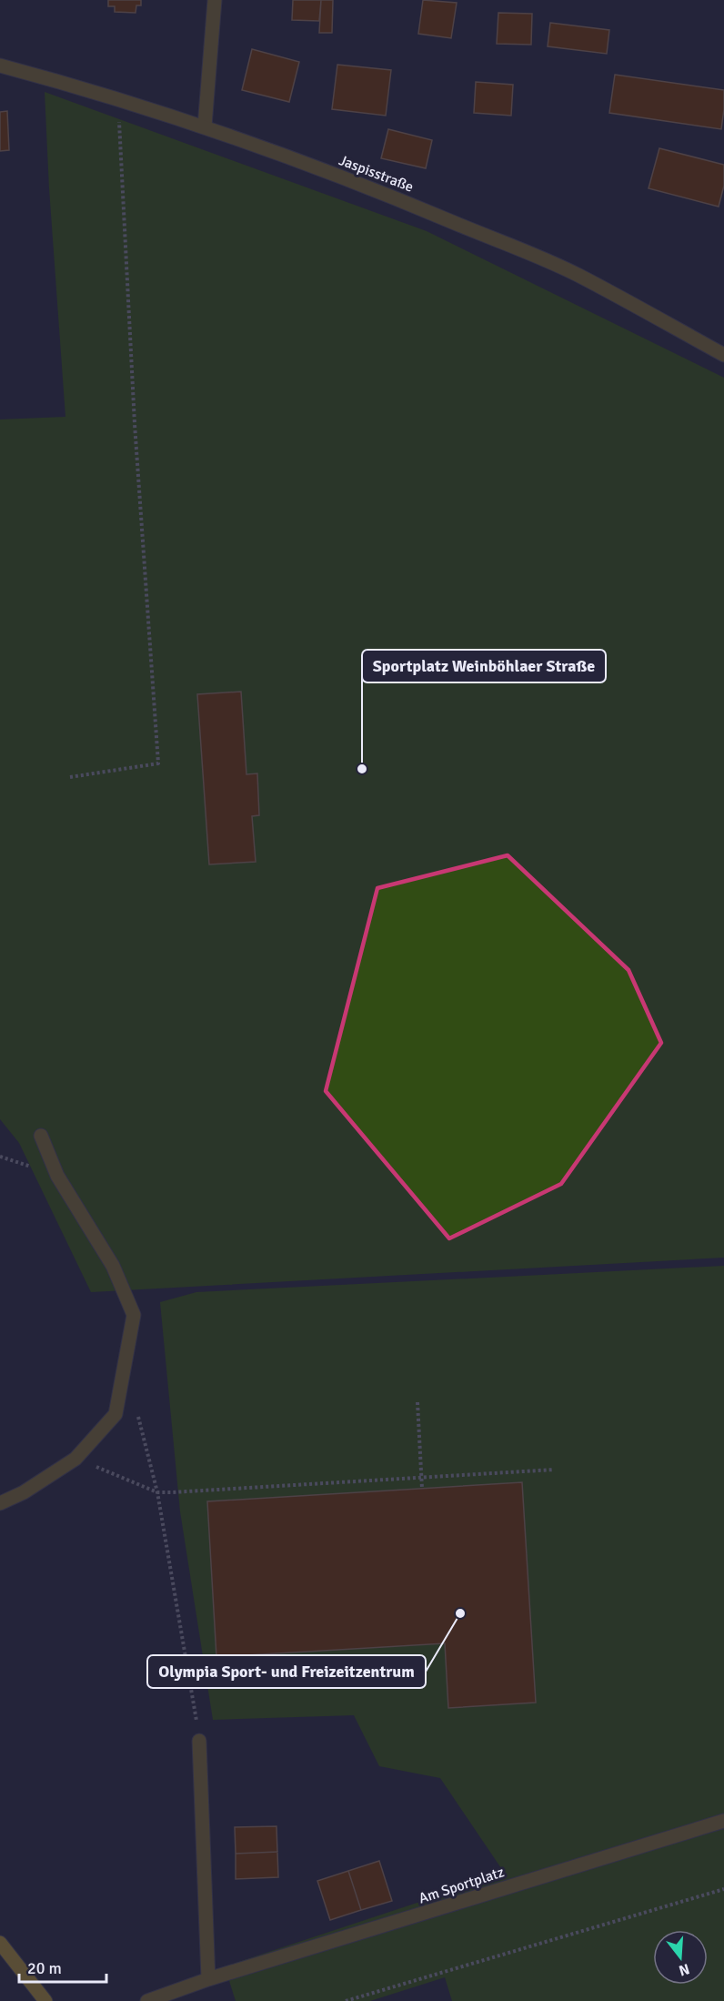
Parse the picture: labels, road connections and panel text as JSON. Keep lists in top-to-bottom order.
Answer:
{
  "streets": {
    "street": ["Jaspisstraße", "Am Sportplatz"]
  },
  "places": ["Sportplatz Weinböhlaer Straße", "Olympia Sport- und Freizeitzentrum"],
  "scale_bar": "20 m",
  "north": "bottom"
}
